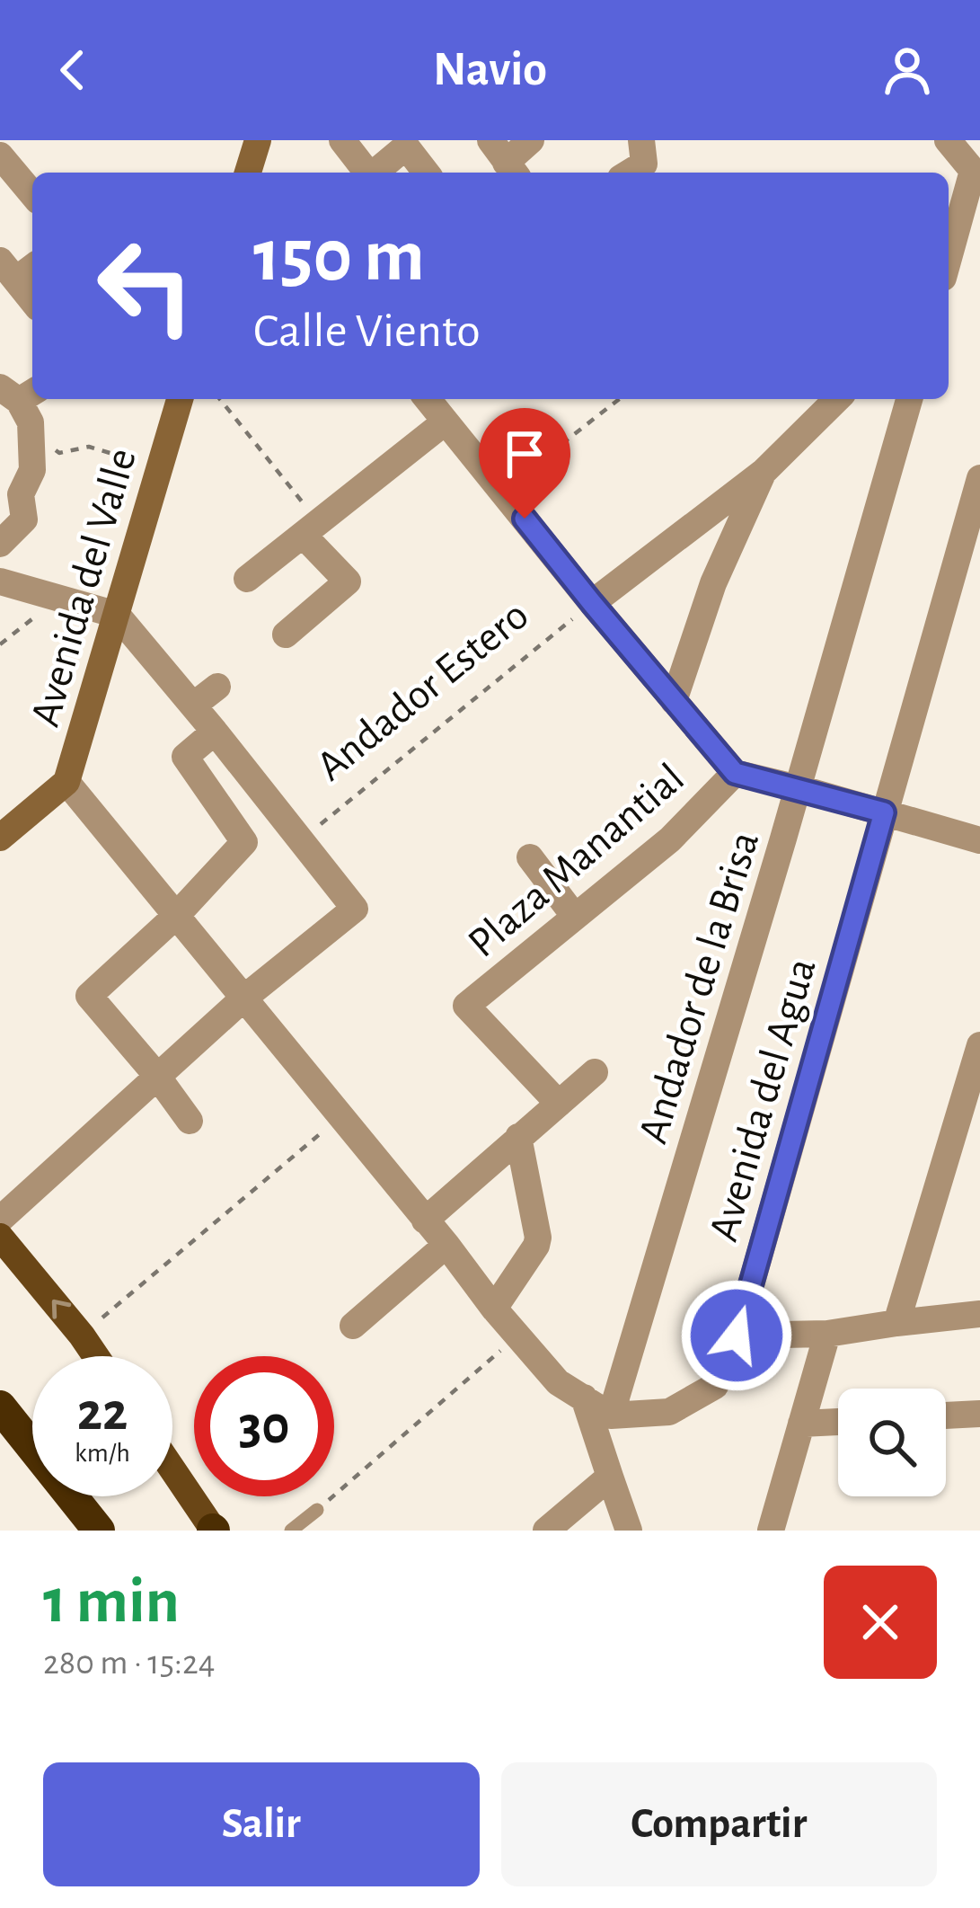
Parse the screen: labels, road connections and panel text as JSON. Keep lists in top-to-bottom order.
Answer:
{
  "streets": {
    "street": [
      "Avenida del Valle",
      "Andador Estero",
      "Plaza Manantial",
      "Andador de la Brisa",
      "Avenida del Agua"
    ]
  },
  "crossings": [
    ["Andador de la Brisa", "Avenida del Agua"]
  ],
  "page": {
    "header": "Navio",
    "turn": ["150 m", "Calle Viento"],
    "speed": "22 km/h",
    "limit": "30",
    "heading": ["1 min", "280 m · 15:24"],
    "buttons": ["Salir", "Compartir"]
  }
}
